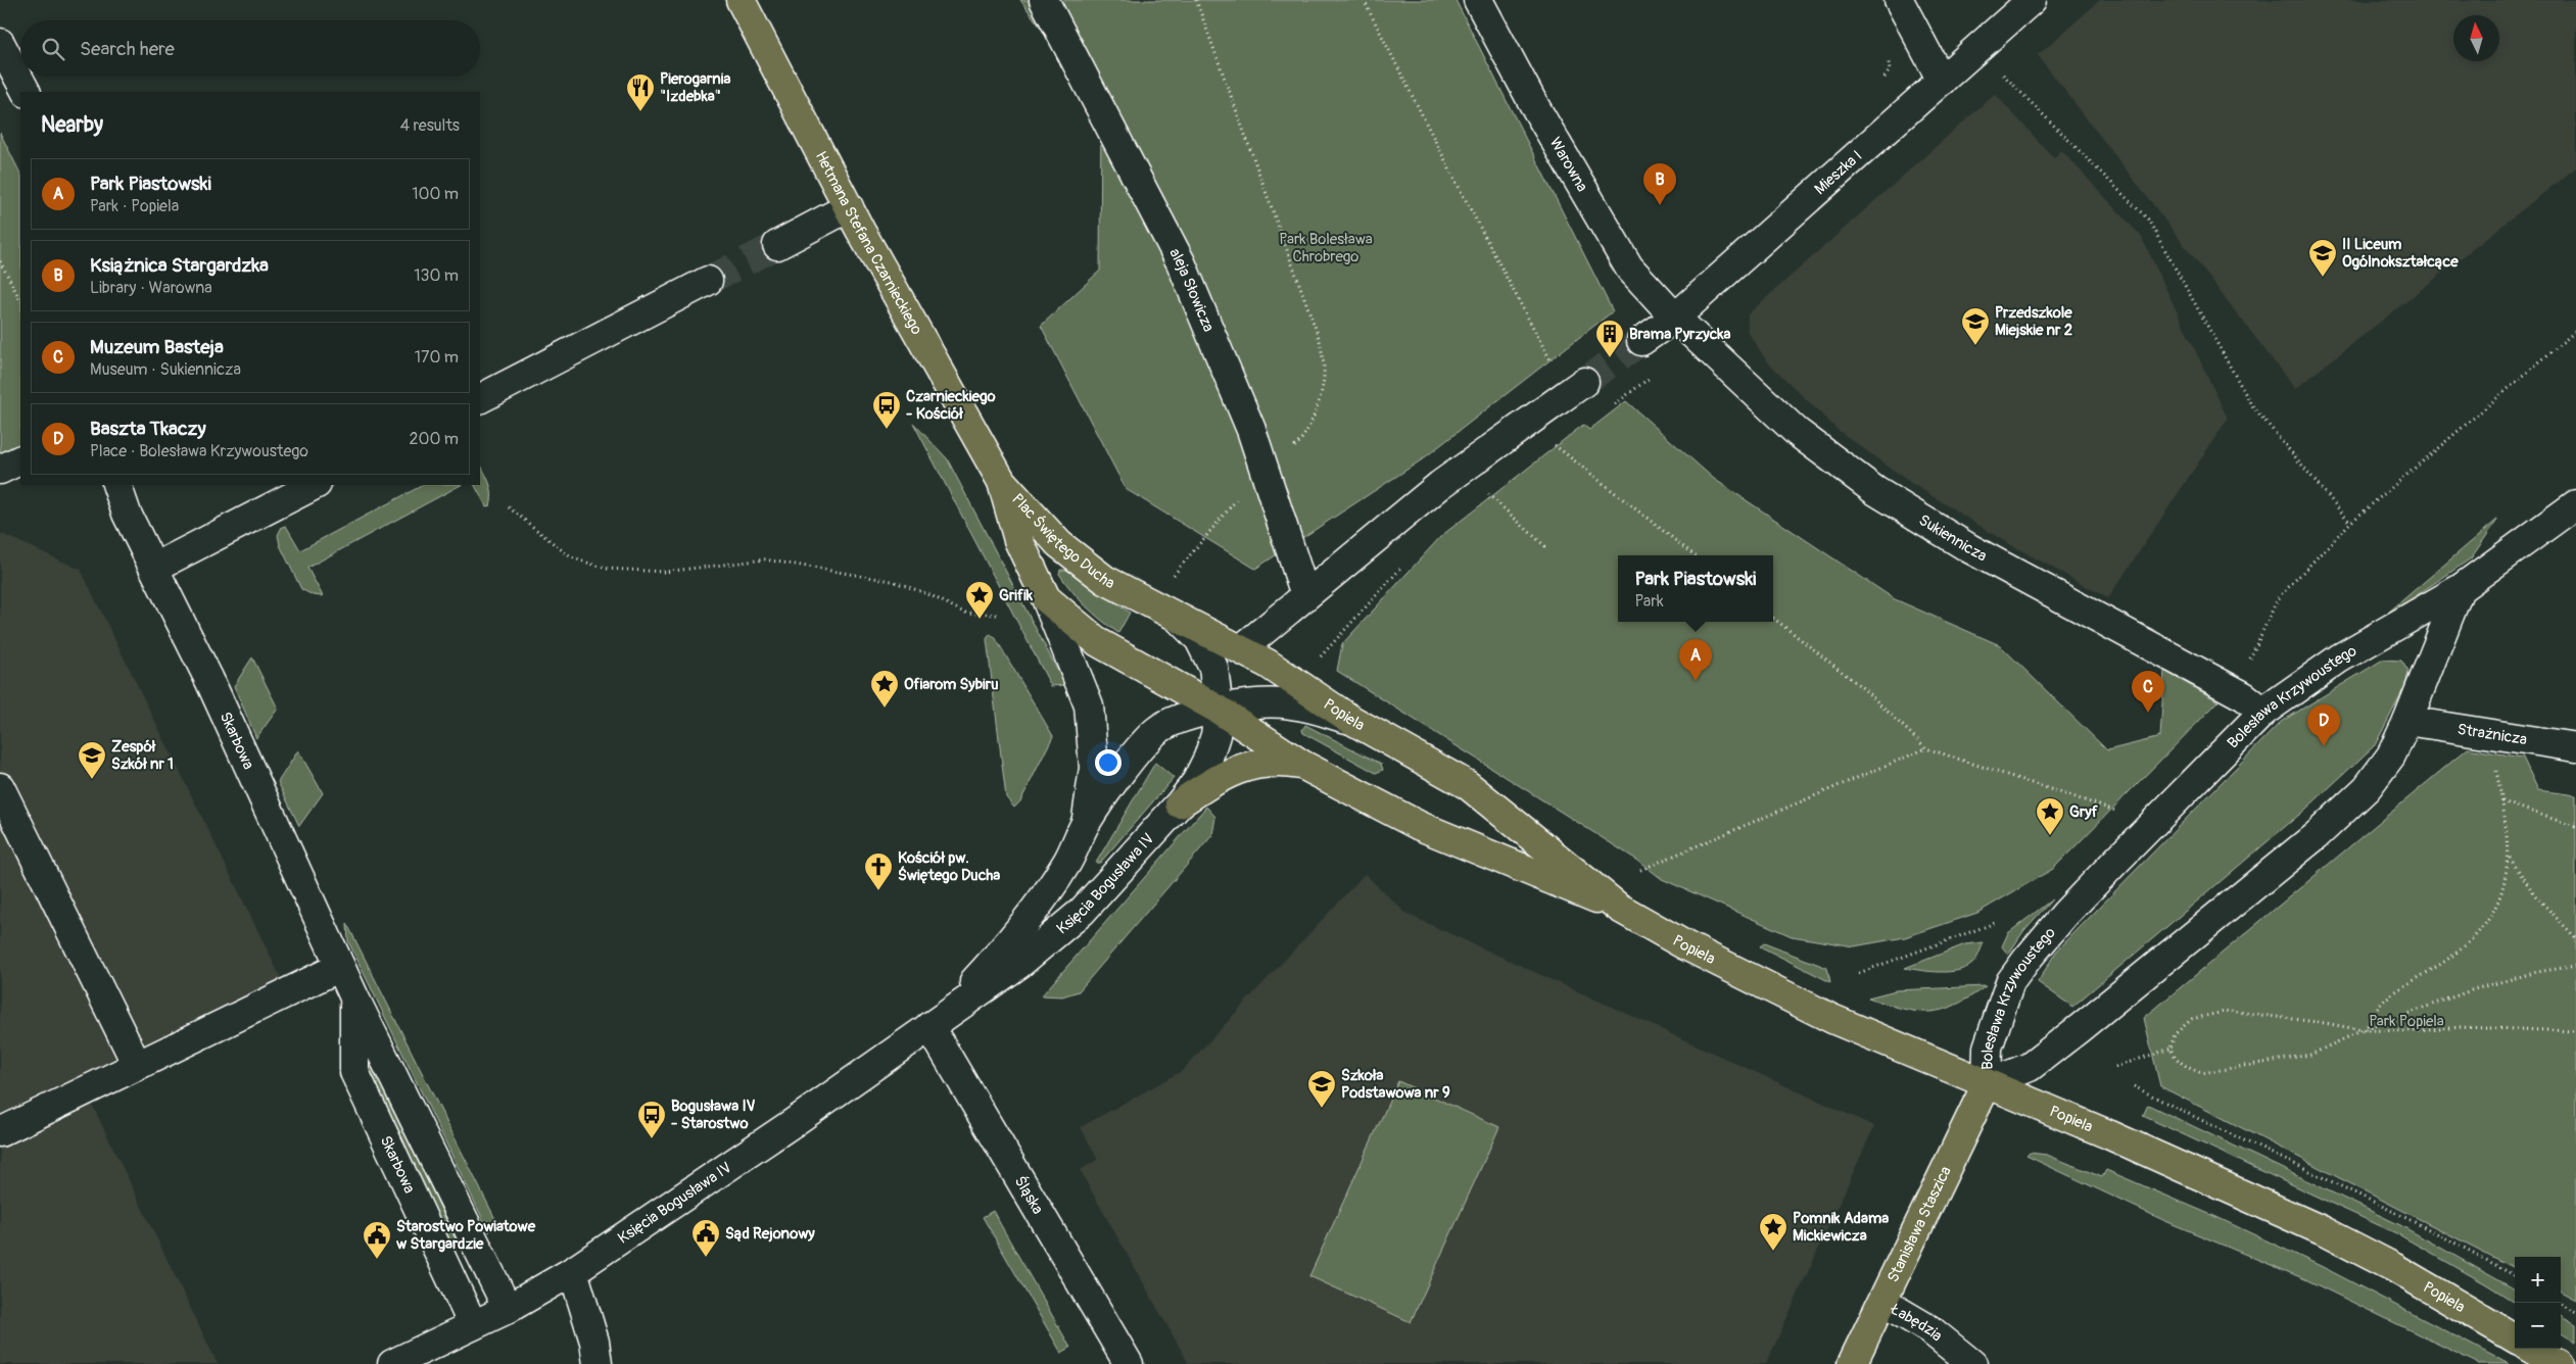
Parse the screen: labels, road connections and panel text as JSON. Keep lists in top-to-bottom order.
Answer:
{
  "streets": {
    "main road": [
      "Hetmana Stefana Czarnieckiego",
      "Plac Świętego Ducha",
      "Popiela",
      "Stanisława Staszica"
    ],
    "street": [
      "Warowna",
      "Mieszka I",
      "aleja Słowicza",
      "Sukiennicza",
      "Bolesława Krzywoustego",
      "Strażnicza",
      "Skarbowa",
      "Księcia Bogusława IV",
      "Śląska",
      "Łabędzia"
    ]
  },
  "crossings": [
    ["Warowna", "Mieszka I"],
    ["Warowna", "Sukiennicza"],
    ["Mieszka I", "Sukiennicza"],
    ["Hetmana Stefana Czarnieckiego", "Plac Świętego Ducha"],
    ["Sukiennicza", "Bolesława Krzywoustego"],
    ["Plac Świętego Ducha", "Popiela"],
    ["Plac Świętego Ducha", "Księcia Bogusława IV"],
    ["Bolesława Krzywoustego", "Popiela"],
    ["Bolesława Krzywoustego", "Strażnicza"],
    ["Bolesława Krzywoustego", "Stanisława Staszica"],
    ["Popiela", "Księcia Bogusława IV"],
    ["Popiela", "Stanisława Staszica"],
    ["Skarbowa", "Księcia Bogusława IV"],
    ["Księcia Bogusława IV", "Śląska"],
    ["Stanisława Staszica", "Łabędzia"]
  ],
  "parks": ["Park Bolesława Chrobrego", "Park Popiela"],
  "places": {
    "restaurant": ["Pierogarnia \"Izdebka\""],
    "school or university": [
      "II Liceum Ogólnokształcące",
      "Przedszkole Miejskie nr 2",
      "Zespół Szkół nr 1",
      "Szkoła Podstawowa nr 9"
    ],
    "building": ["Brama Pyrzycka"],
    "bus stop": ["Czarnieckiego - Kościół", "Bogusława IV - Starostwo"],
    "place": [
      "Grifik",
      "Ofiarom Sybiru",
      "Gryf",
      "Pomnik Adama Mickiewicza"
    ],
    "church": ["Kościół pw. Świętego Ducha"],
    "public building": ["Sąd Rejonowy", "Starostwo Powiatowe w Stargardzie"]
  },
  "north": "top",
  "page": {
    "search": "Search here",
    "heading": ["Nearby", "4 results"],
    "list": [
      {
        "mark": "A",
        "name": "Park Piastowski",
        "note": "Park · Popiela",
        "value": "100 m"
      },
      {
        "mark": "B",
        "name": "Książnica Stargardzka",
        "note": "Library · Warowna",
        "value": "130 m"
      },
      {
        "mark": "C",
        "name": "Muzeum Basteja",
        "note": "Museum · Sukiennicza",
        "value": "170 m"
      },
      {
        "mark": "D",
        "name": "Baszta Tkaczy",
        "note": "Place · Bolesława Krzywoustego",
        "value": "200 m"
      }
    ],
    "pins": [
      "B",
      "A",
      "C",
      "D"
    ],
    "popup": ["Park Piastowski", "Park"],
    "map_buttons": ["+", "−"]
  }
}
